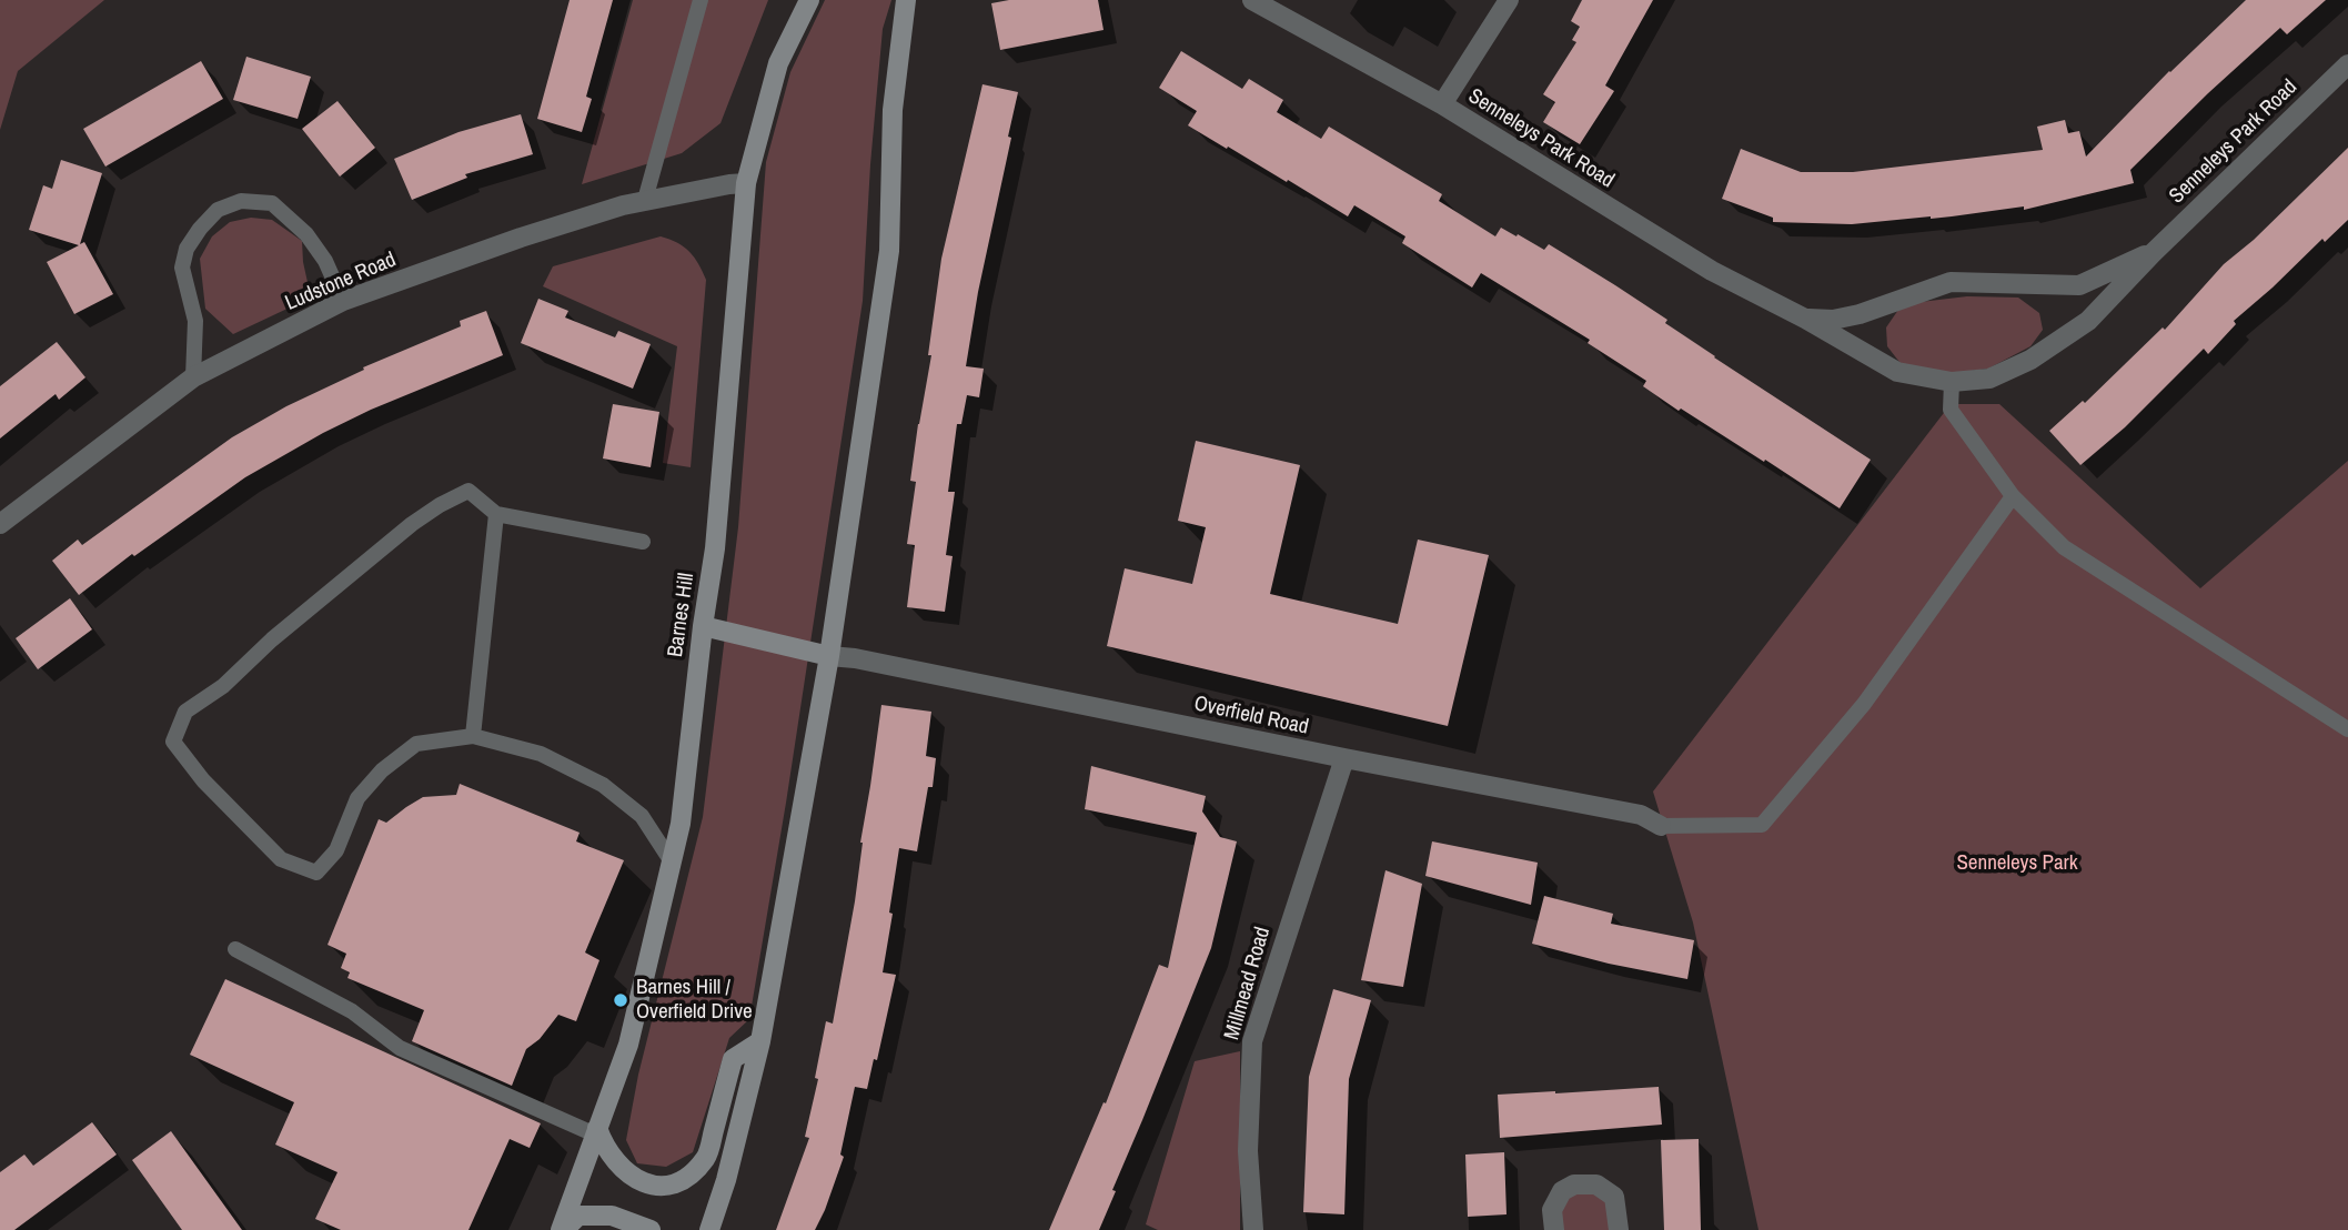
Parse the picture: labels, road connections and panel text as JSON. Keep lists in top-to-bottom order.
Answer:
{
  "streets": {
    "main road": ["Barnes Hill"],
    "street": [
      "Senneleys Park Road",
      "Ludstone Road",
      "Overfield Road",
      "Millmead Road"
    ]
  },
  "crossings": [
    ["Ludstone Road", "Barnes Hill"],
    ["Overfield Road", "Millmead Road"]
  ],
  "parks": ["Senneleys Park"],
  "places": ["Barnes Hill / Overfield Drive"]
}
